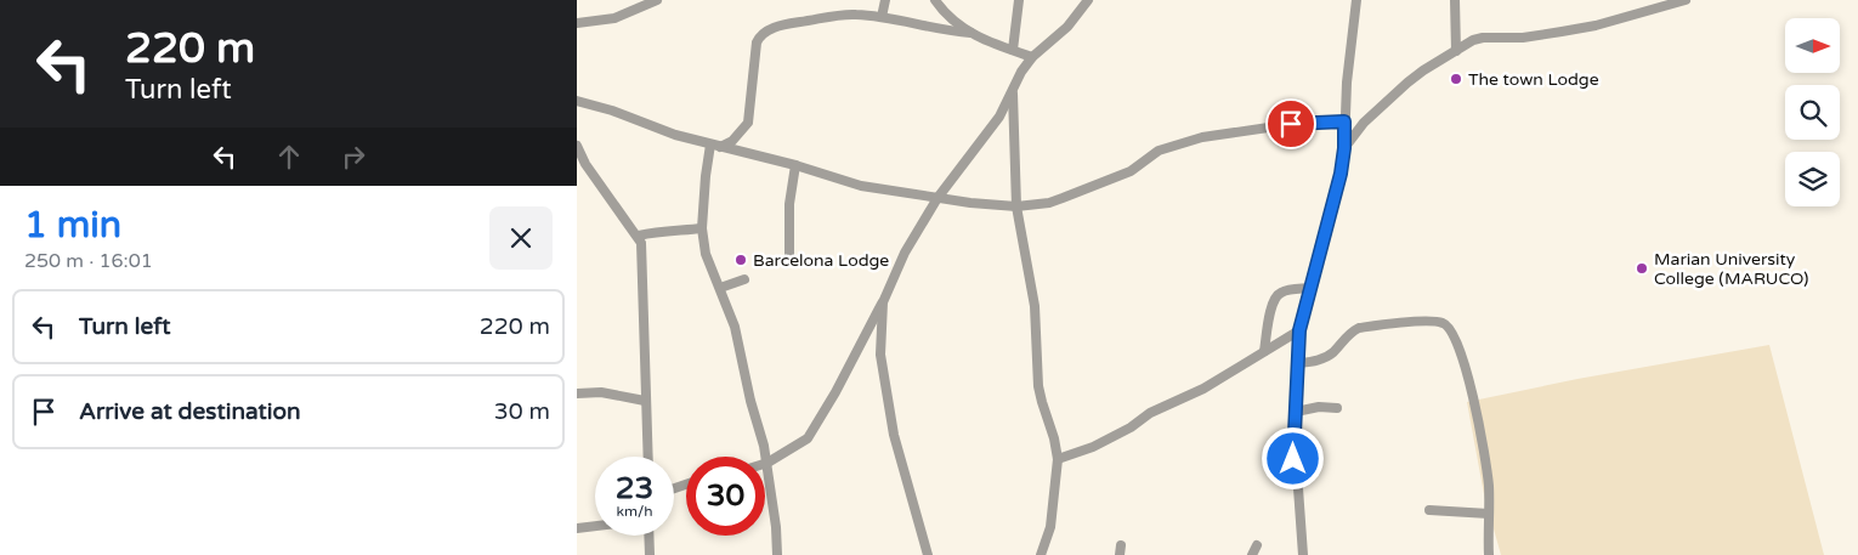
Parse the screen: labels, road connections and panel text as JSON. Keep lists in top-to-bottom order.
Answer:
{
  "places": ["The town Lodge", "Barcelona Lodge", "Marian University College (MARUCO)"],
  "north": "right",
  "page": {
    "turn": ["220 m", "Turn left"],
    "heading": ["1 min", "250 m · 16:01"],
    "list": [
      {
        "name": "Turn left",
        "value": "220 m"
      },
      {
        "name": "Arrive at destination",
        "value": "30 m"
      }
    ],
    "speed": "23 km/h",
    "limit": "30"
  }
}
